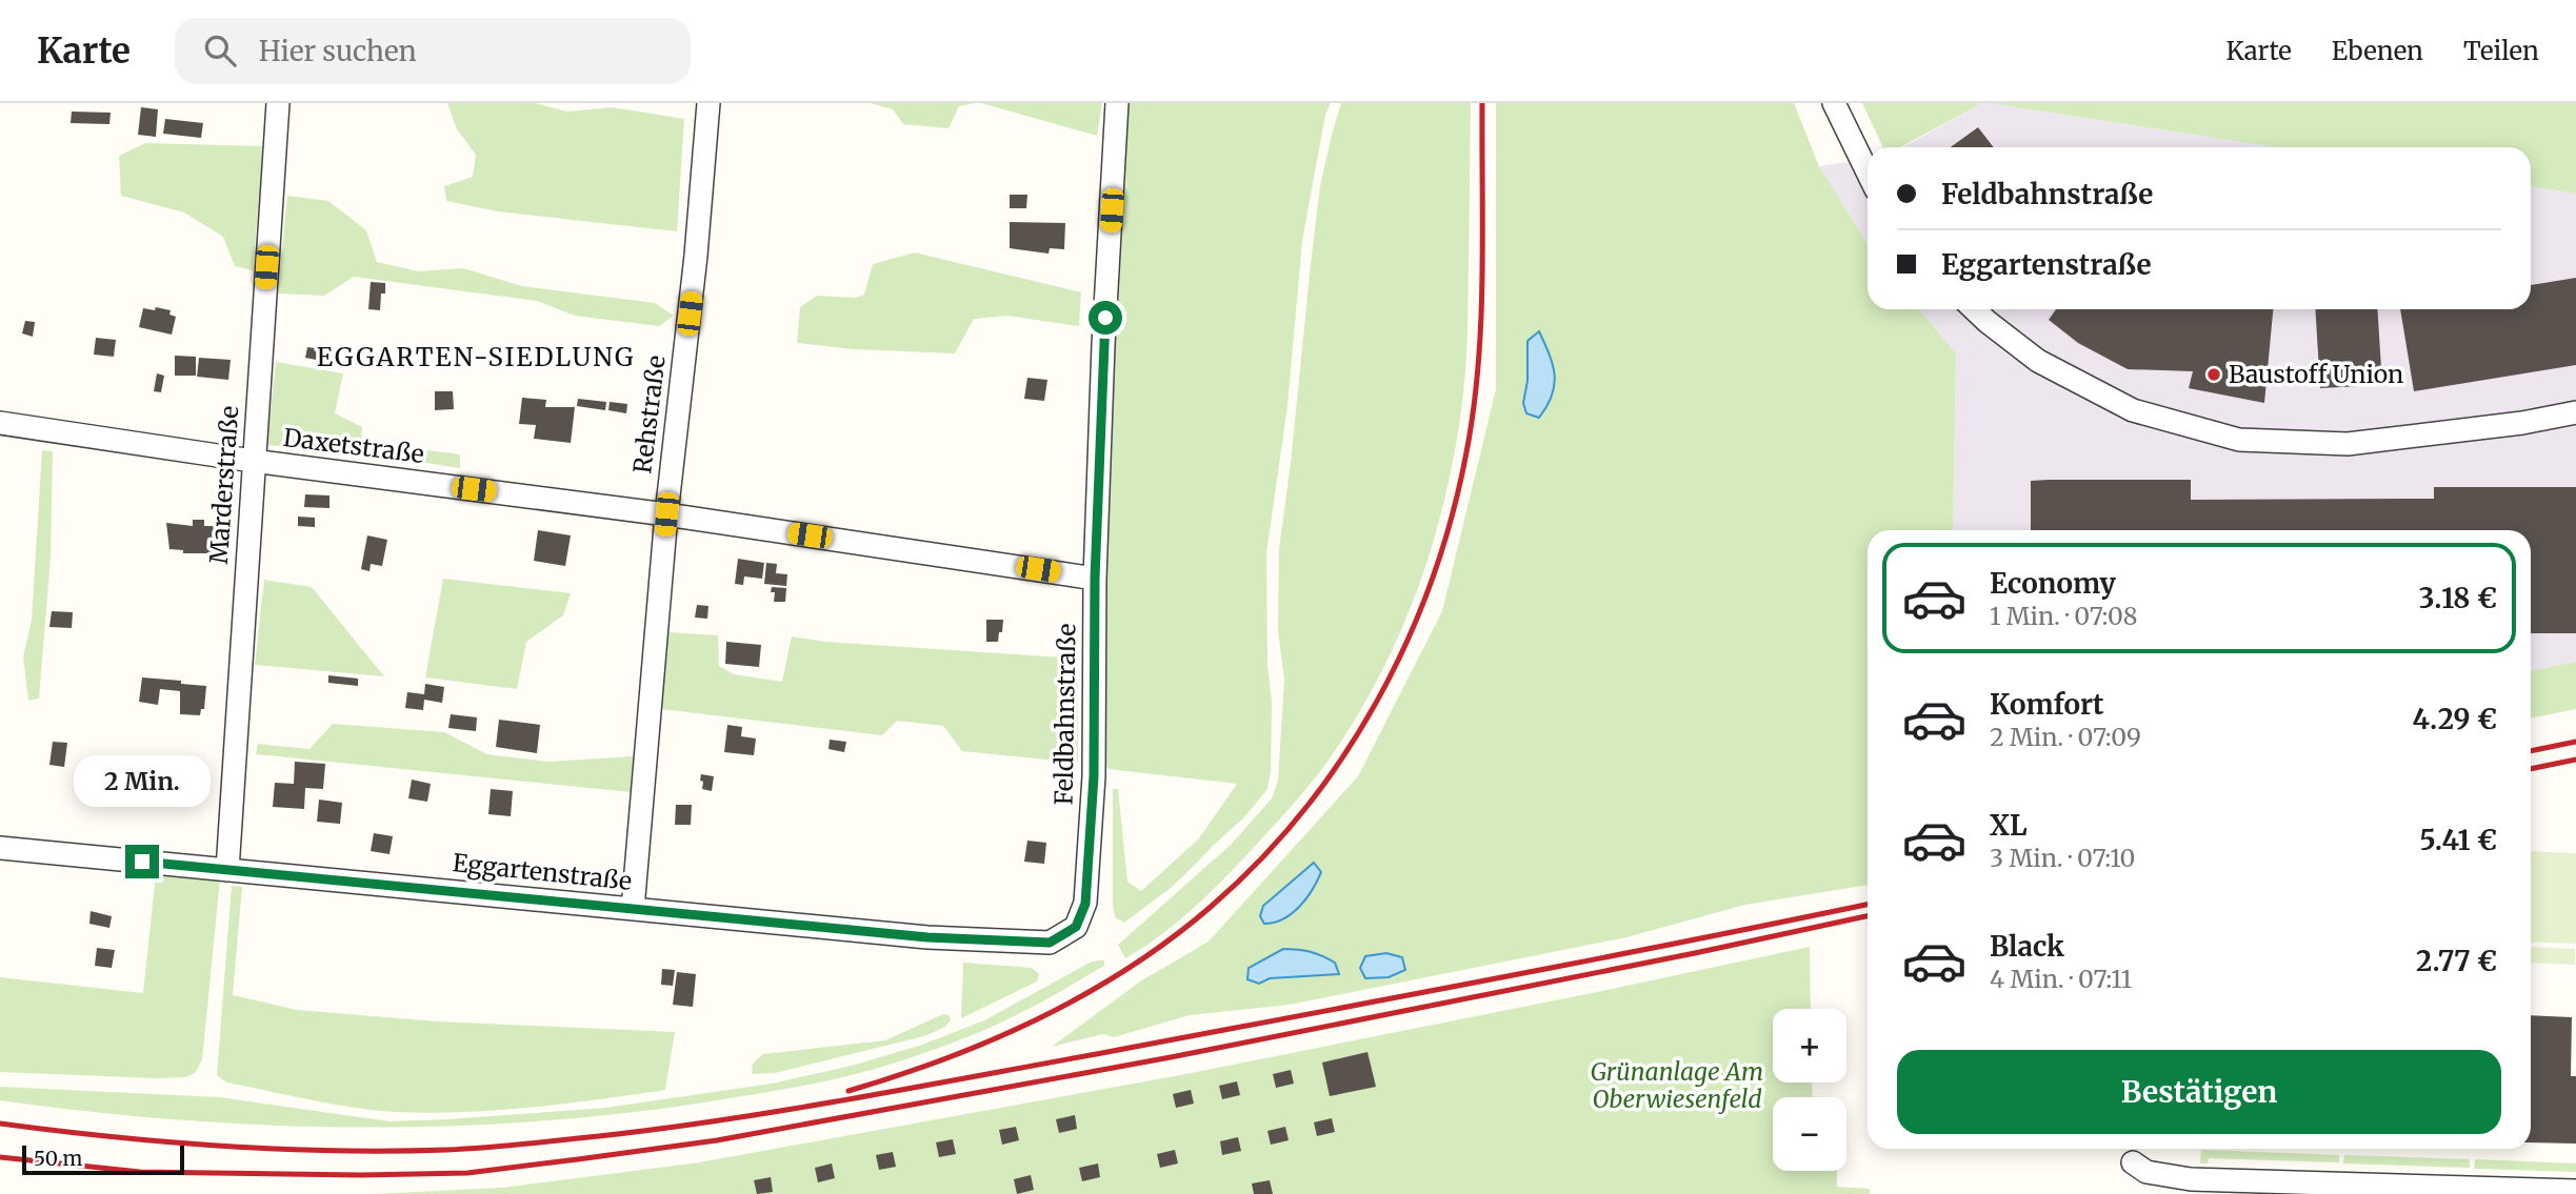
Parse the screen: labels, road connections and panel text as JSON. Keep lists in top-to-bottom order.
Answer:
{
  "streets": {
    "street": [
      "Rehstraße",
      "Daxetstraße",
      "Marderstraße",
      "Feldbahnstraße",
      "Eggartenstraße"
    ]
  },
  "crossings": [
    ["Rehstraße", "Daxetstraße"],
    ["Rehstraße", "Eggartenstraße"],
    ["Daxetstraße", "Marderstraße"],
    ["Daxetstraße", "Feldbahnstraße"],
    ["Marderstraße", "Eggartenstraße"],
    ["Feldbahnstraße", "Eggartenstraße"]
  ],
  "districts": ["EGGARTEN-SIEDLUNG"],
  "parks": ["Grünanlage Am Oberwiesenfeld"],
  "places": ["Baustoff Union"],
  "scale_bar": "50 m",
  "page": {
    "header": "Karte",
    "search": "Hier suchen",
    "nav": ["Karte", "Ebenen", "Teilen"],
    "banner": ["Feldbahnstraße", "Eggartenstraße"],
    "list": [
      {
        "name": "Economy",
        "note": "1 Min. · 07:08",
        "value": "3.18 €"
      },
      {
        "name": "Komfort",
        "note": "2 Min. · 07:09",
        "value": "4.29 €"
      },
      {
        "name": "XL",
        "note": "3 Min. · 07:10",
        "value": "5.41 €"
      },
      {
        "name": "Black",
        "note": "4 Min. · 07:11",
        "value": "2.77 €"
      }
    ],
    "bubble": "2 Min.",
    "map_buttons": ["+", "−"],
    "buttons": "Bestätigen",
    "scale": "50 m"
  }
}
